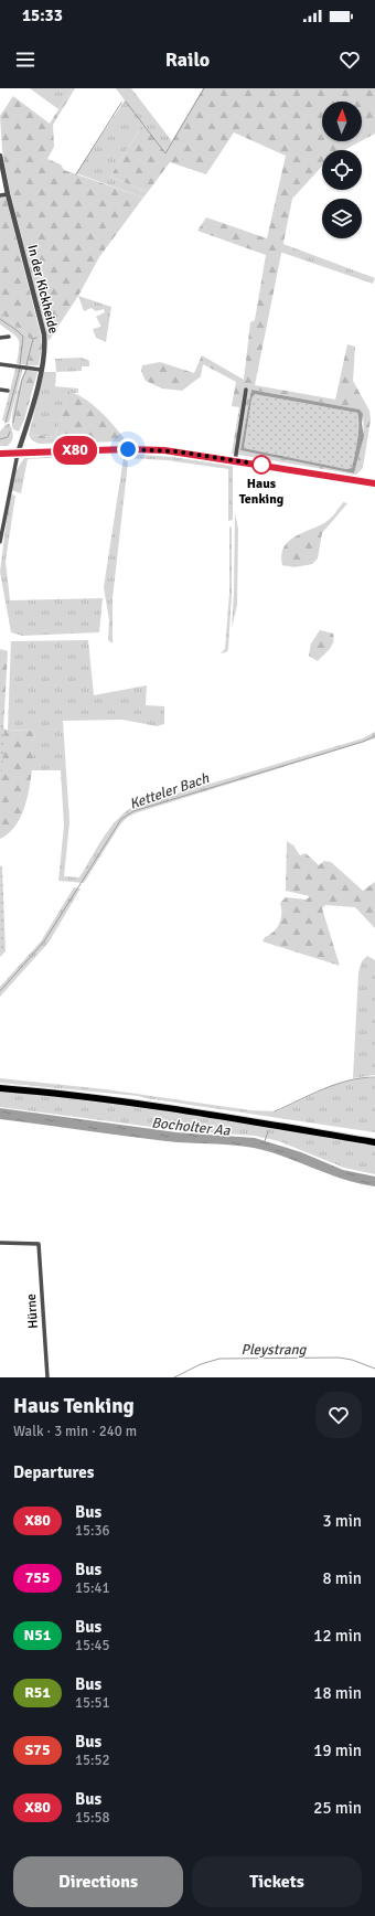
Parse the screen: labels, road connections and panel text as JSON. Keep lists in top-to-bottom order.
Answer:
{
  "streets": {
    "street": ["In der Kickheide", "Hürne"]
  },
  "water": ["Ketteler Bach", "Bocholter Aa", "Pleystrang"],
  "places": ["Haus Tenking"],
  "lines": ["bus line X80"],
  "north": "top",
  "page": {
    "status": "15:33",
    "header": "Railo",
    "on_map": "X80",
    "heading": [
      ["Haus Tenking", "Walk · 3 min · 240 m"],
      "Departures"
    ],
    "list": [
      {
        "mark": "X80",
        "name": "Bus",
        "note": "15:36",
        "value": "3 min"
      },
      {
        "mark": "755",
        "name": "Bus",
        "note": "15:41",
        "value": "8 min"
      },
      {
        "mark": "N51",
        "name": "Bus",
        "note": "15:45",
        "value": "12 min"
      },
      {
        "mark": "R51",
        "name": "Bus",
        "note": "15:51",
        "value": "18 min"
      },
      {
        "mark": "S75",
        "name": "Bus",
        "note": "15:52",
        "value": "19 min"
      },
      {
        "mark": "X80",
        "name": "Bus",
        "note": "15:58",
        "value": "25 min"
      }
    ],
    "buttons": ["Directions", "Tickets"]
  }
}
